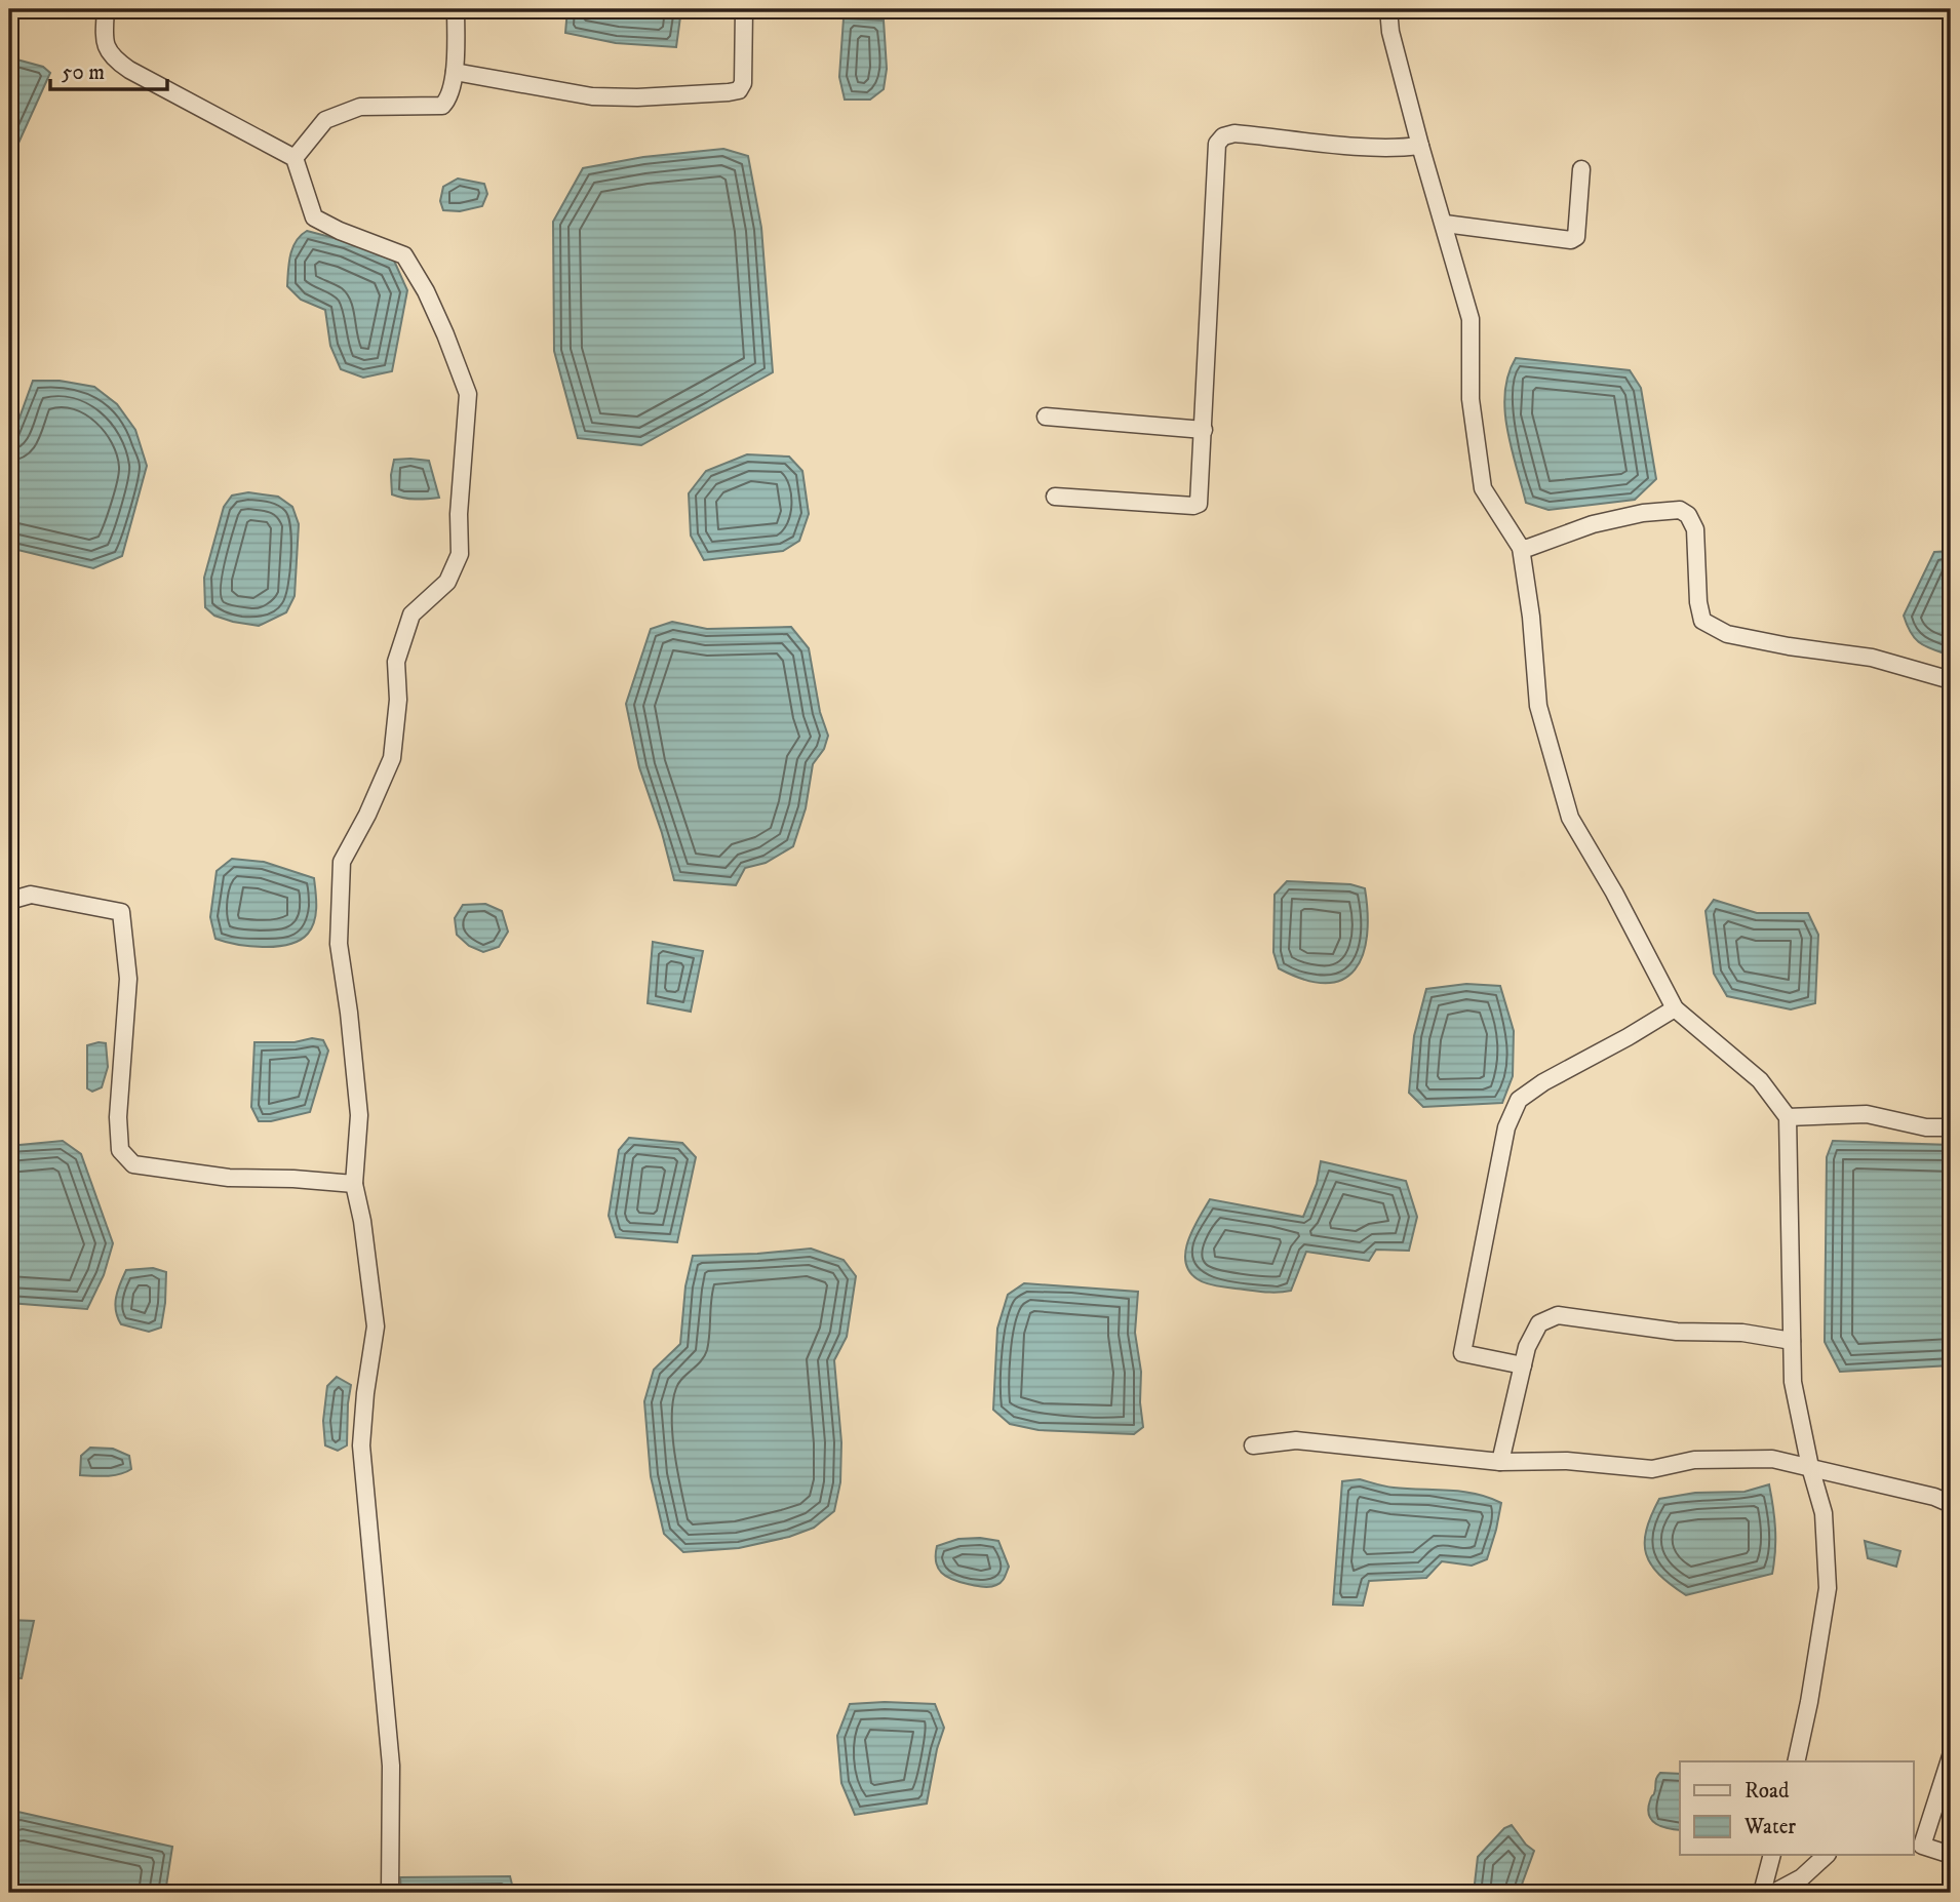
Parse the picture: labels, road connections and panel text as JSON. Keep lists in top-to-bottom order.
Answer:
{
  "legend": ["Road", "Water"],
  "scale_bar": "50 m"
}
